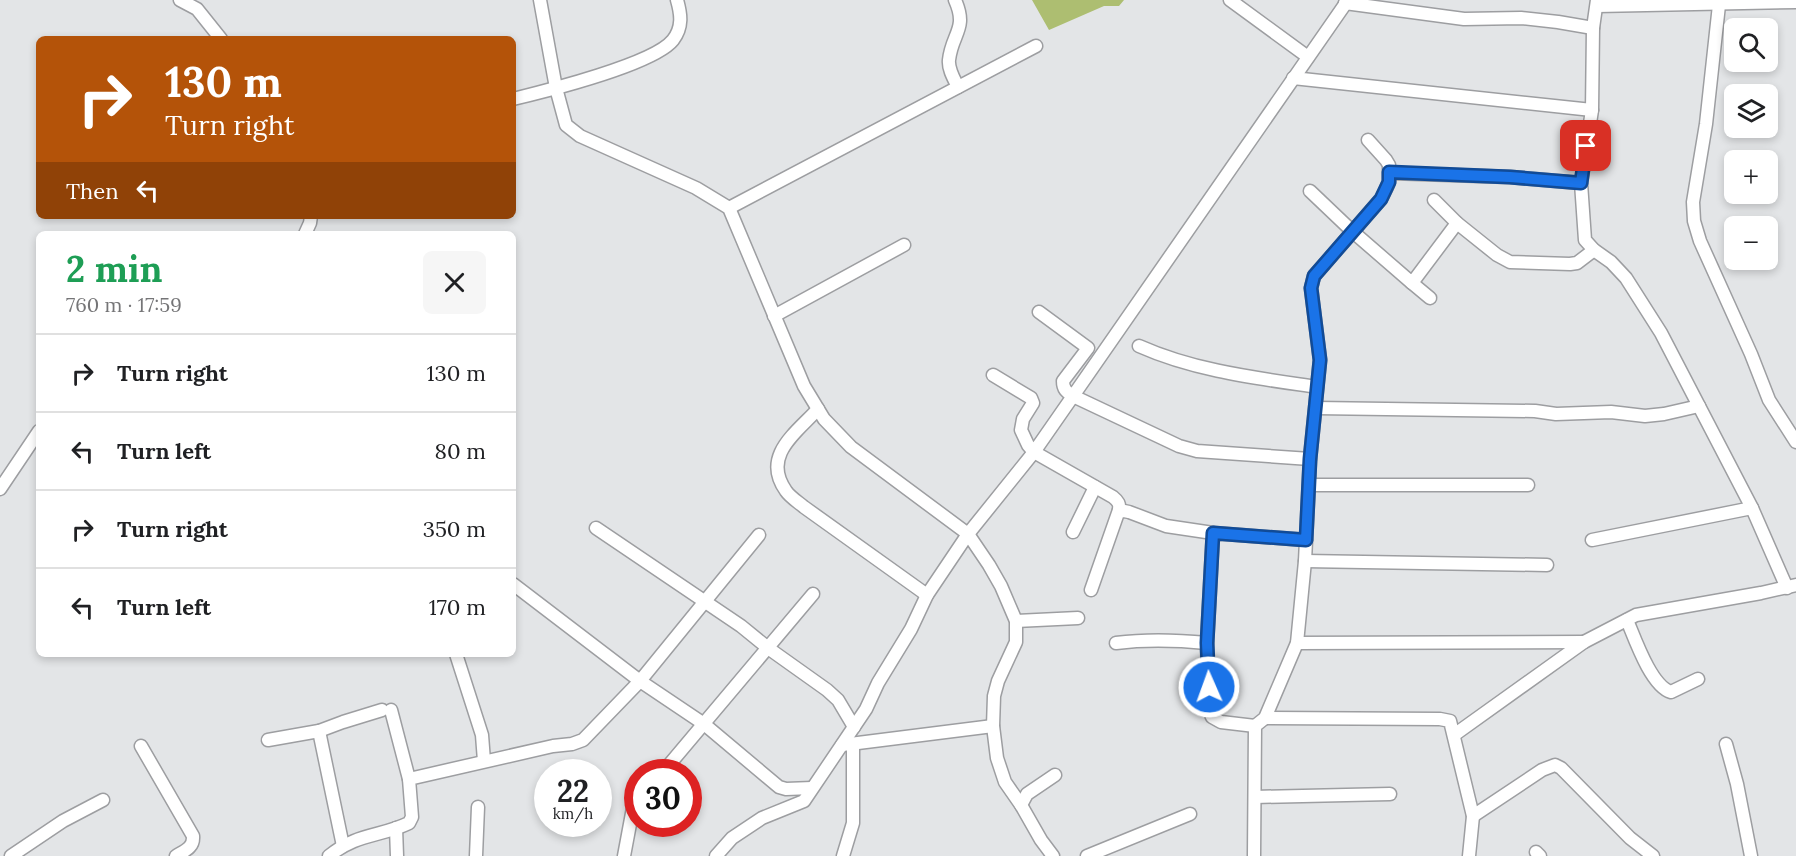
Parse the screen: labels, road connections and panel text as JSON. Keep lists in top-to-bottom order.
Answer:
{
  "page": {
    "map_buttons": ["+", "−"],
    "turn": ["130 m", "Turn right"],
    "then": "Then",
    "heading": ["2 min", "760 m · 17:59"],
    "list": [
      {
        "name": "Turn right",
        "value": "130 m"
      },
      {
        "name": "Turn left",
        "value": "80 m"
      },
      {
        "name": "Turn right",
        "value": "350 m"
      },
      {
        "name": "Turn left",
        "value": "170 m"
      }
    ],
    "speed": "22 km/h",
    "limit": "30"
  }
}
